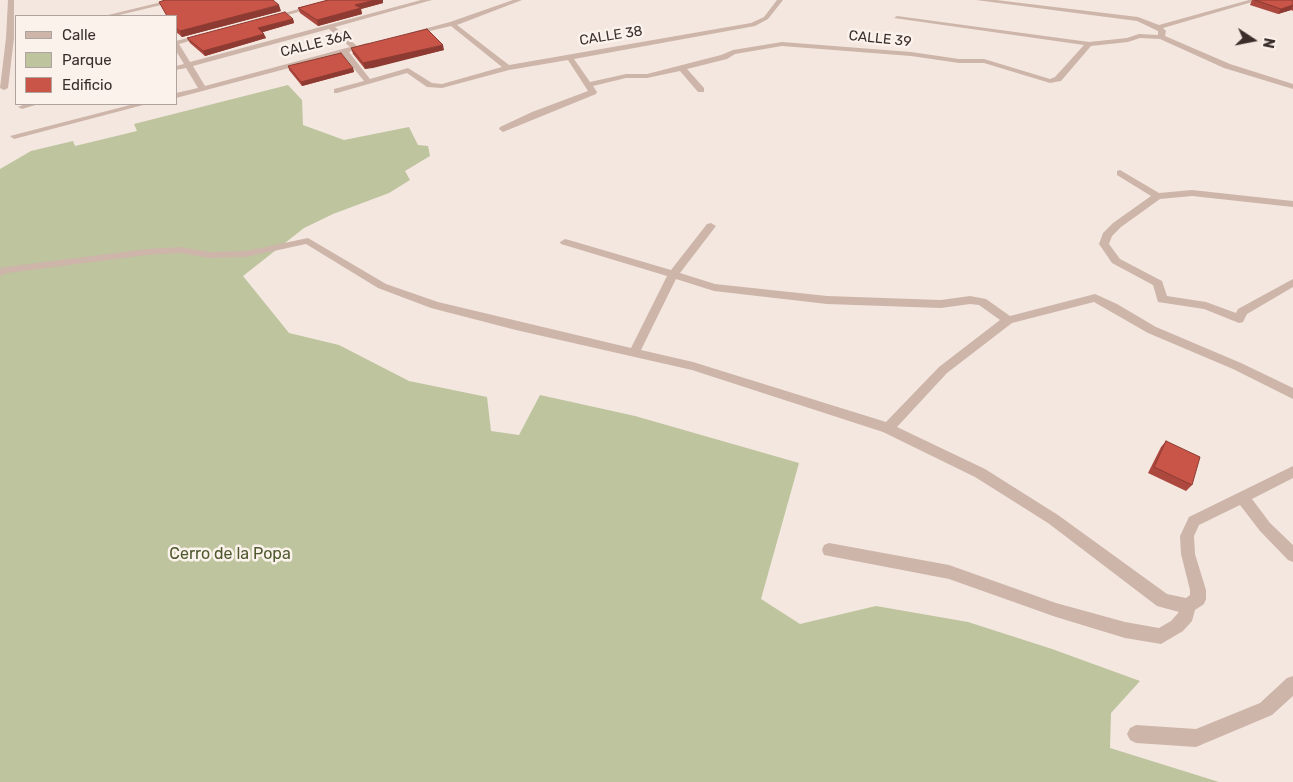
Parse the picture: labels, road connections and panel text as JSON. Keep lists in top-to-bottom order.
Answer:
{
  "streets": {
    "street": ["CALLE 38", "CALLE 39", "CALLE 36A"]
  },
  "parks": ["Cerro de la Popa"],
  "legend": ["Calle", "Parque", "Edificio"],
  "north": "right"
}
